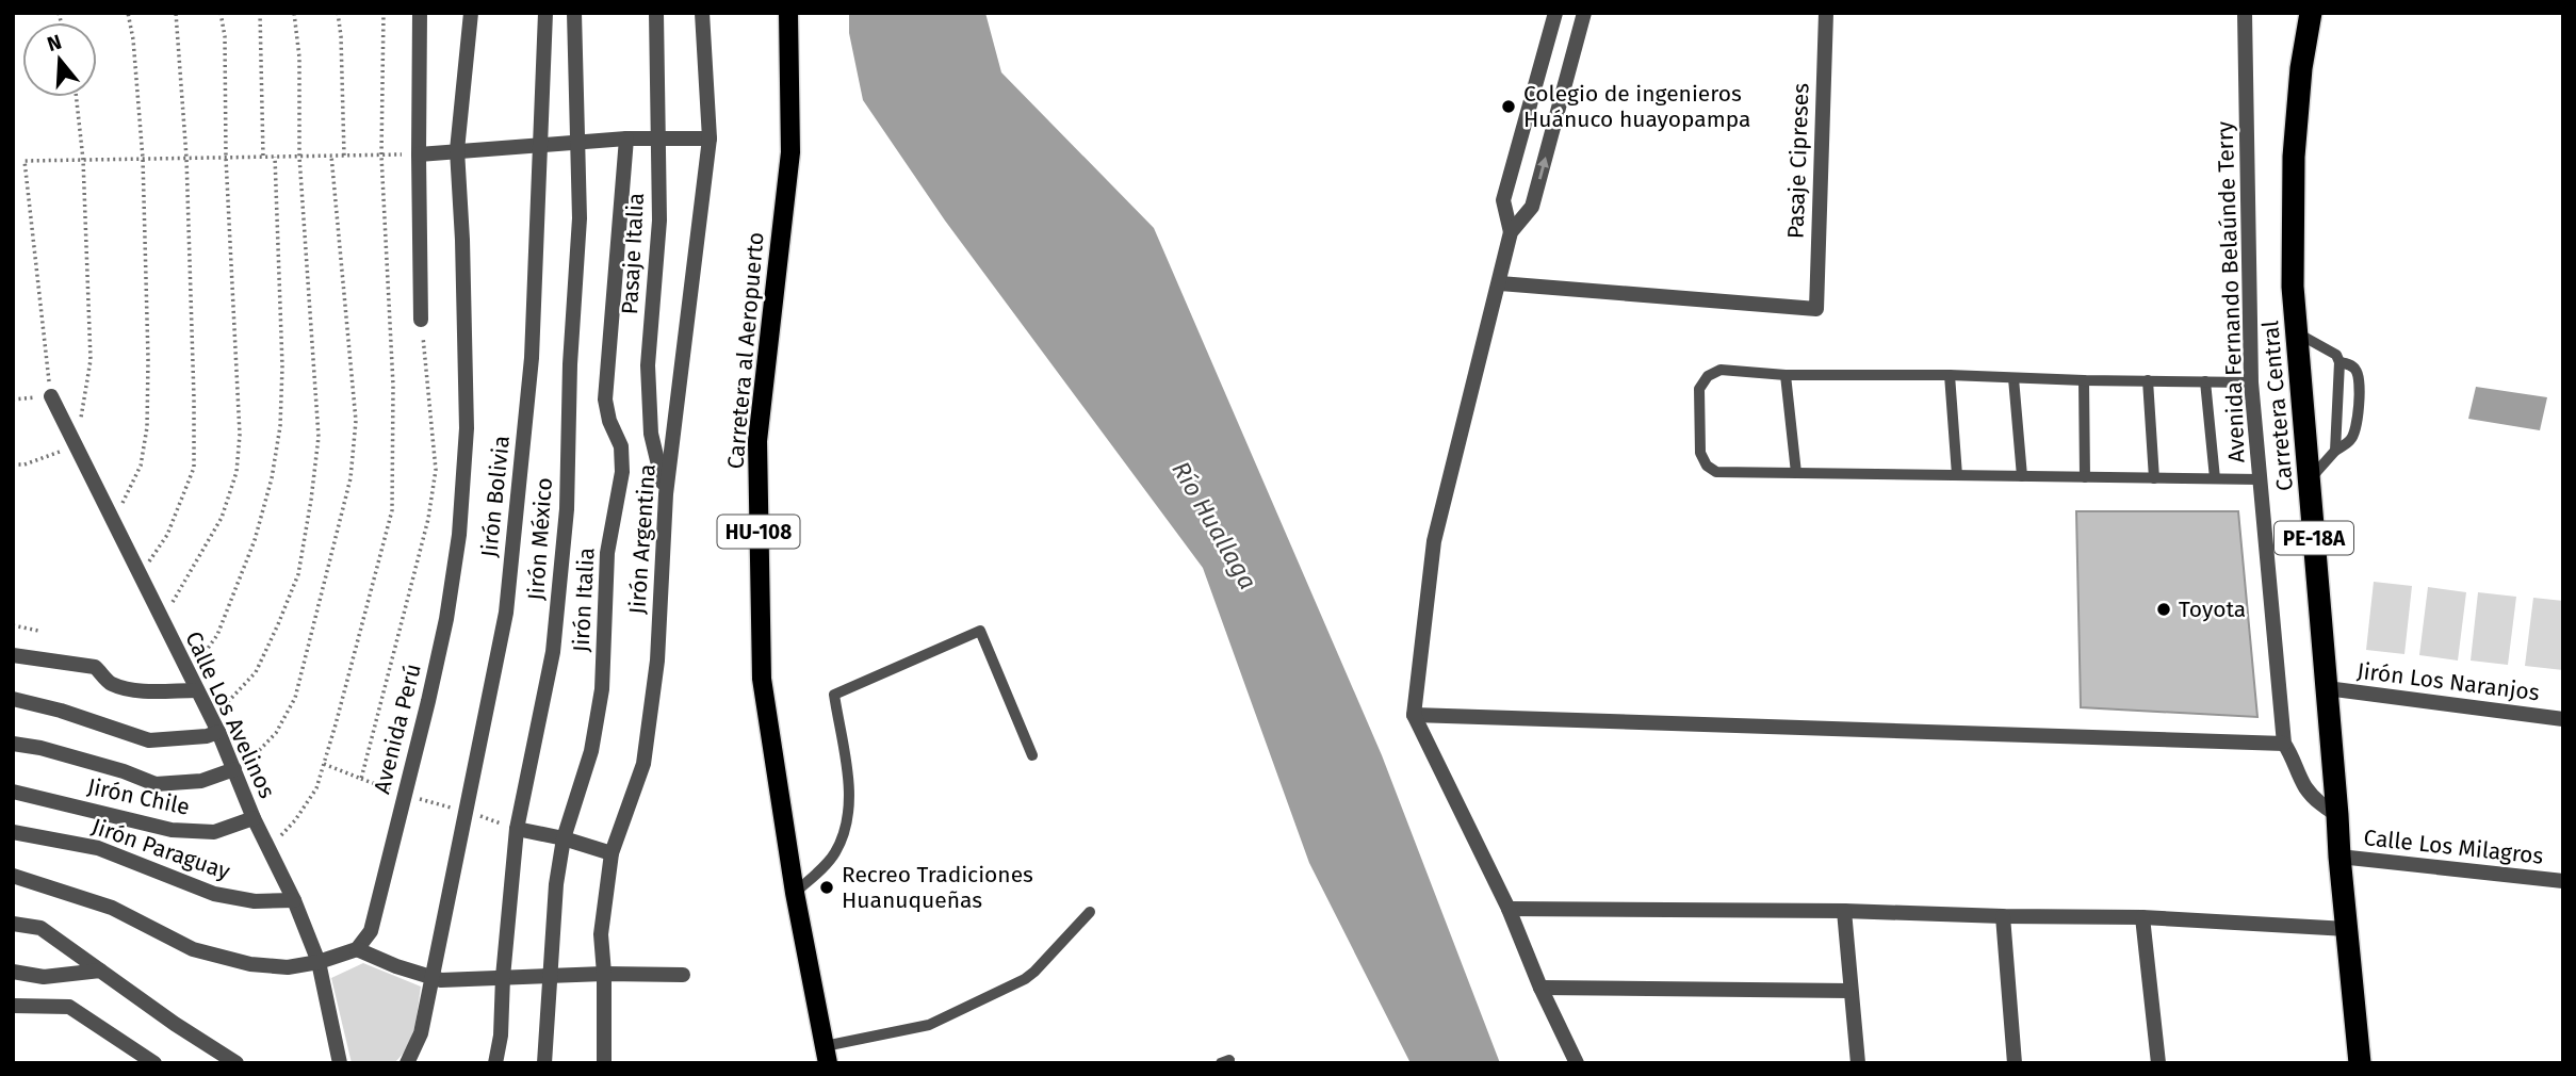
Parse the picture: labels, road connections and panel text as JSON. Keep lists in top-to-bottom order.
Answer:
{
  "streets": {
    "highway": ["Carretera Central", "PE-18A"],
    "main road": ["Carretera al Aeropuerto", "HU-108"],
    "street": [
      "Pasaje Cipreses",
      "Pasaje Italia",
      "Avenida Fernando Belaúnde Terry",
      "Jirón Bolivia",
      "Jirón México",
      "Jirón Argentina",
      "Jirón Italia",
      "Jirón Los Naranjos",
      "Calle Los Avelinos",
      "Avenida Perú",
      "Jirón Chile",
      "Calle Los Milagros",
      "Jirón Paraguay"
    ]
  },
  "crossings": [
    ["Pasaje Italia", "Jirón Argentina"],
    ["Avenida Fernando Belaúnde Terry", "Carretera Central"],
    ["Carretera Central", "Jirón Los Naranjos"],
    ["Carretera Central", "Calle Los Milagros"],
    ["Calle Los Avelinos", "Jirón Chile"],
    ["Calle Los Avelinos", "Jirón Paraguay"]
  ],
  "water": ["Río Huallaga"],
  "places": ["Colegio de ingenieros Huánuco huayopampa", "Toyota", "Recreo Tradiciones Huanuqueñas"],
  "north": "top"
}
